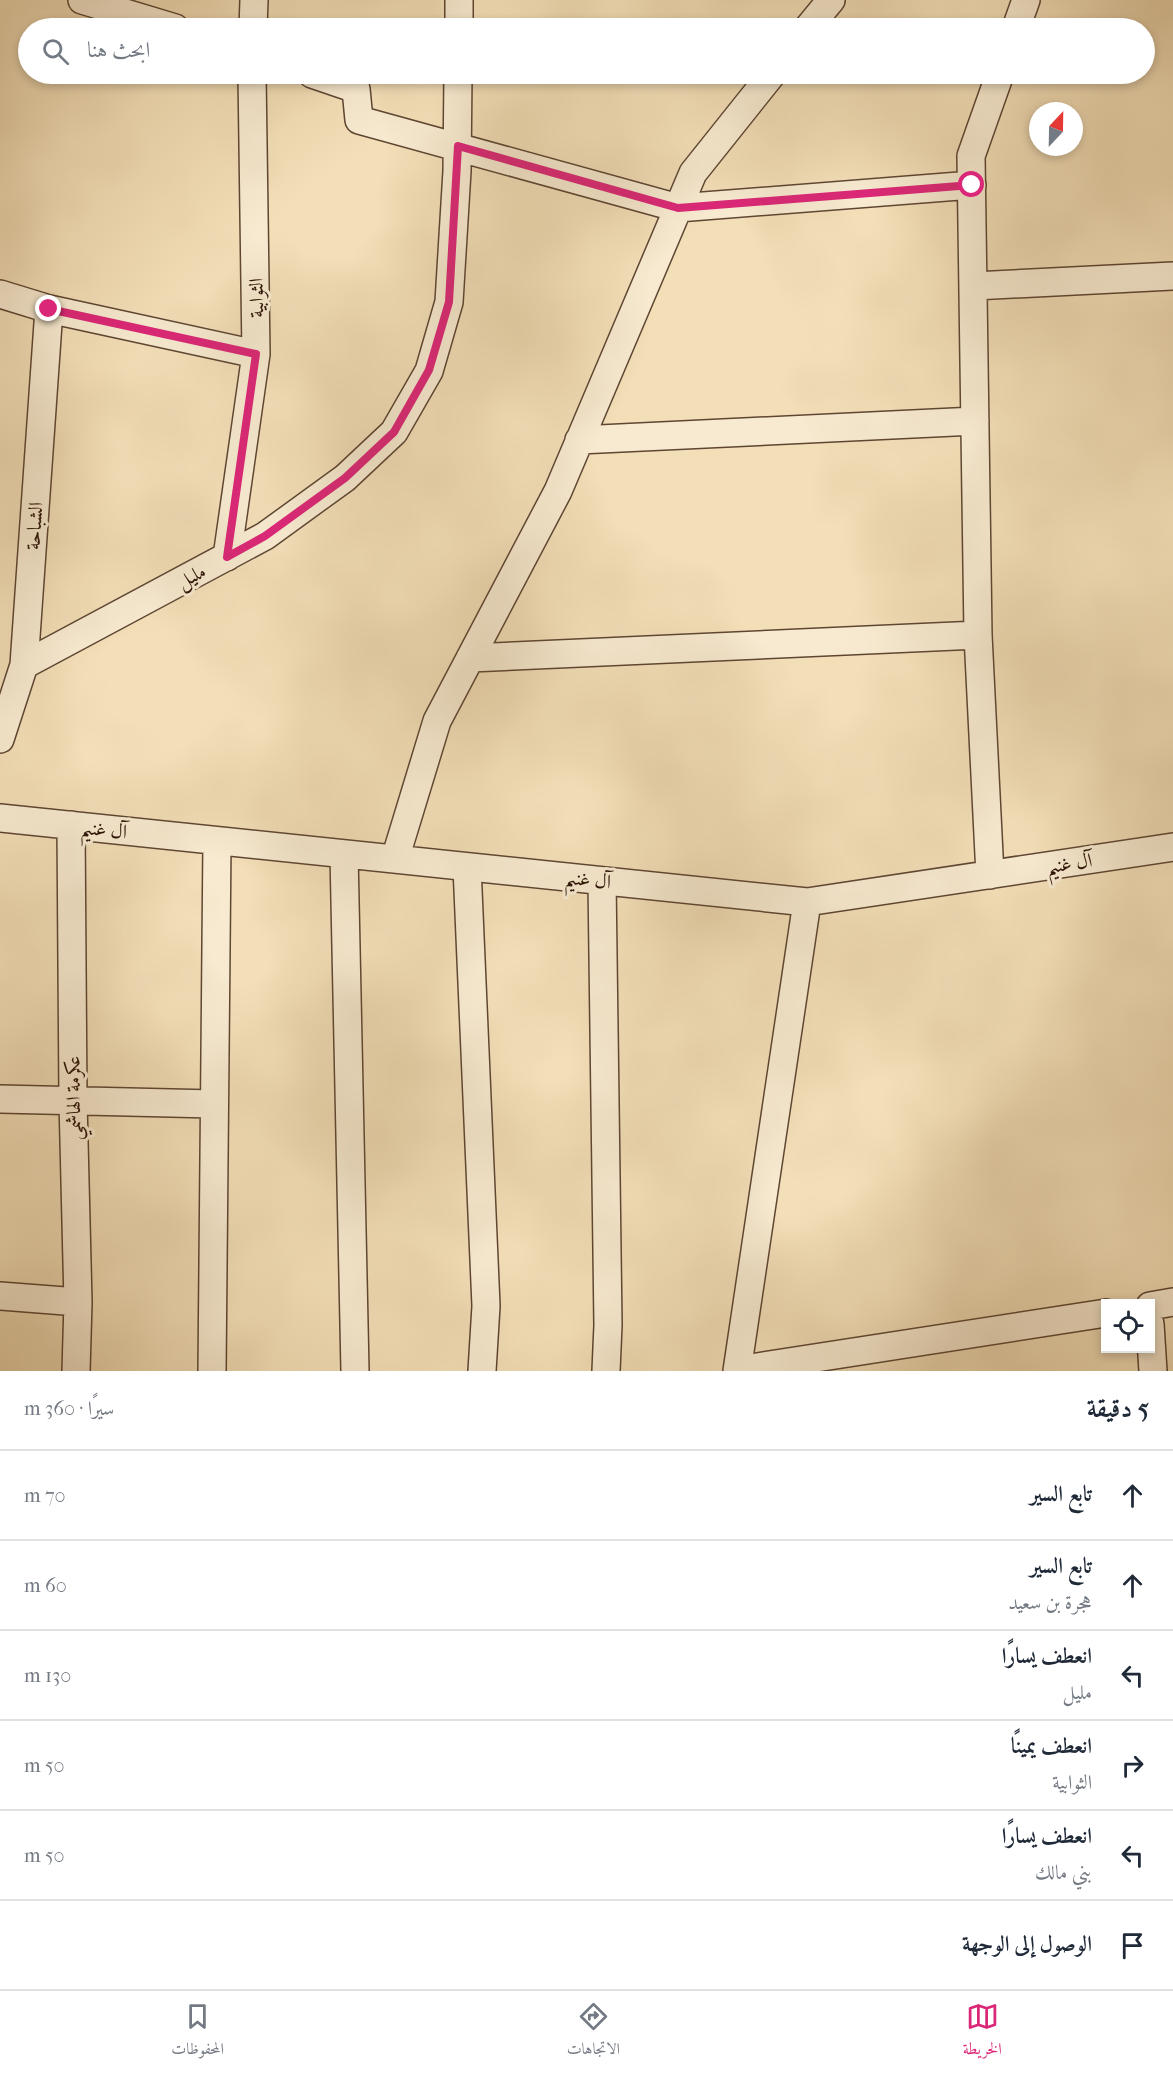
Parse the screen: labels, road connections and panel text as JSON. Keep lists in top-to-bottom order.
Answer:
{
  "streets": {
    "street": [
      "الثوابية",
      "الشباحة",
      "مليل",
      "آل غنيم",
      "عكرمة الهاشمي"
    ]
  },
  "crossings": [
    ["الثوابية", "مليل"],
    ["الشباحة", "مليل"],
    ["آل غنيم", "عكرمة الهاشمي"]
  ],
  "north": "top",
  "page": {
    "search": "ابحث هنا",
    "heading": ["5 دقيقة", "سيرًا · 360 m"],
    "list": [
      ["تابع السير", "70 m"],
      ["تابع السير", "هجرة بن سعيد", "60 m"],
      ["انعطف يسارًا", "مليل", "130 m"],
      ["انعطف يمينًا", "الثوابية", "50 m"],
      ["انعطف يسارًا", "بني مالك", "50 m"],
      "الوصول إلى الوجهة"
    ],
    "nav": ["الخريطة", "الاتجاهات", "المحفوظات"]
  }
}
